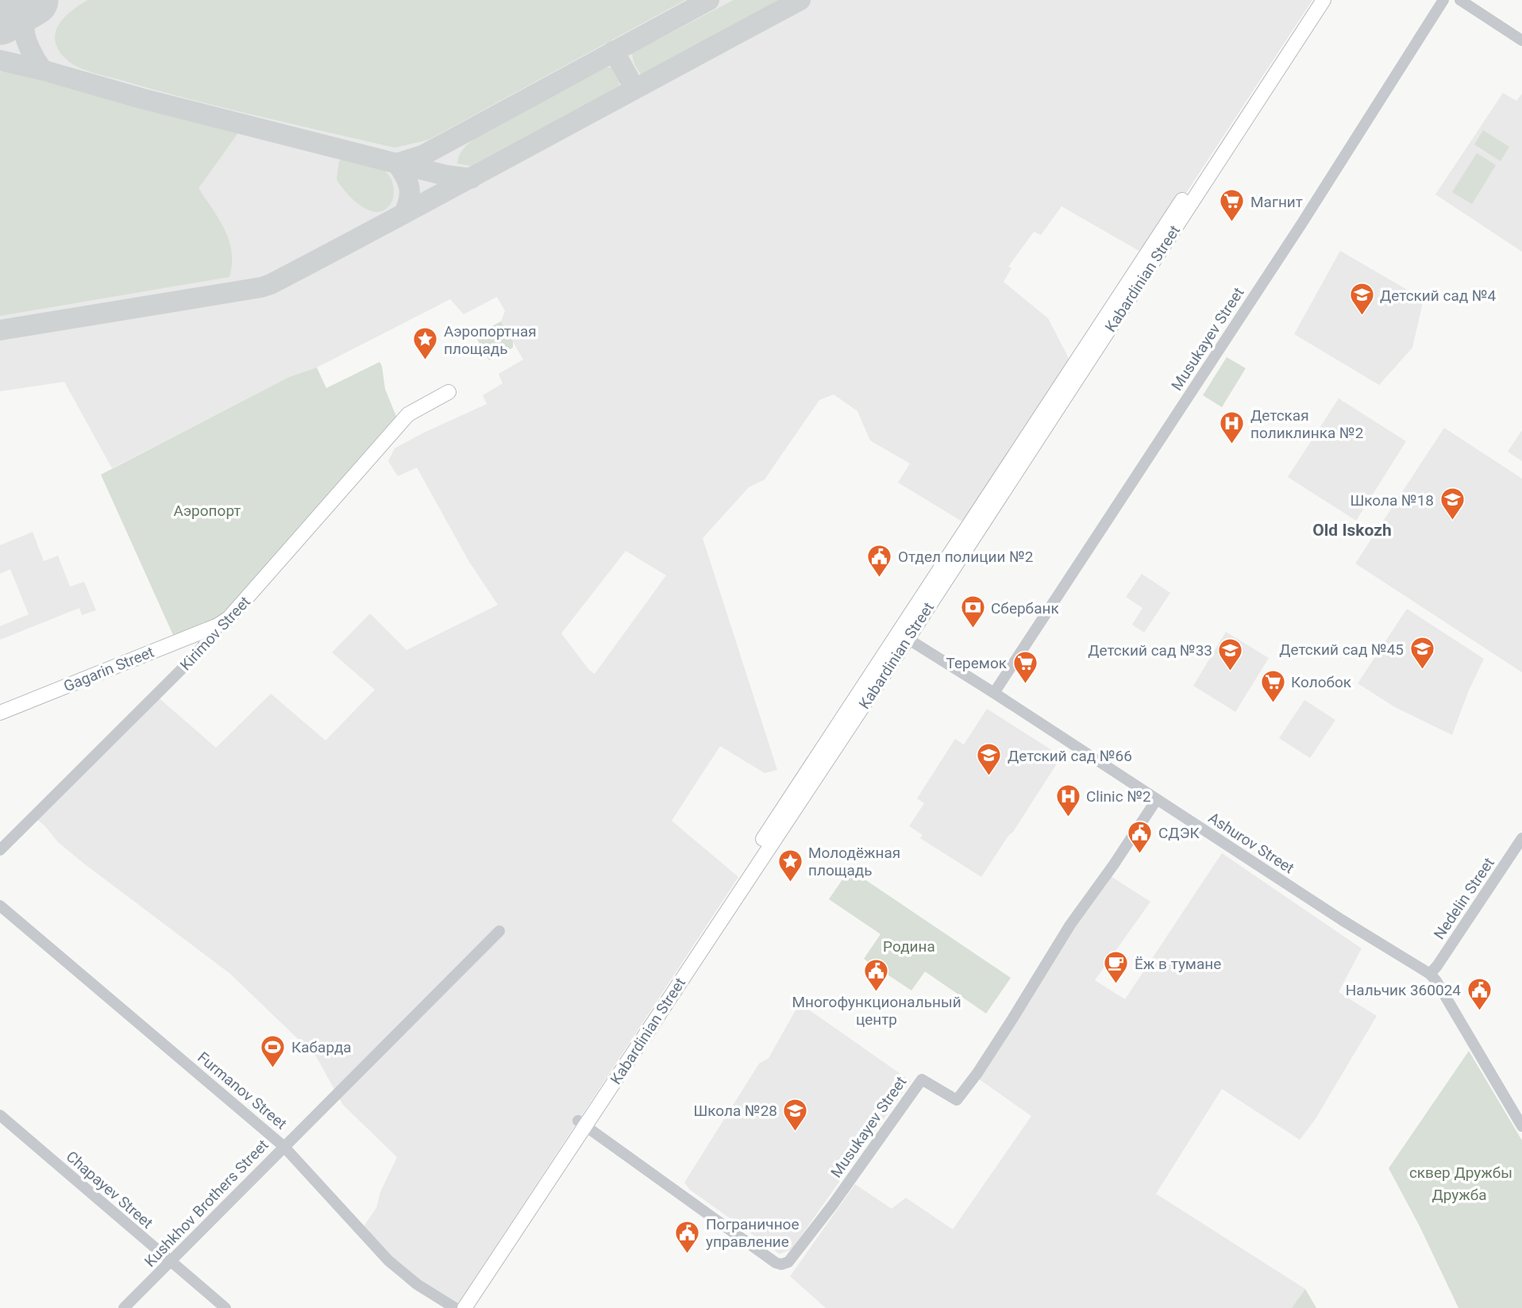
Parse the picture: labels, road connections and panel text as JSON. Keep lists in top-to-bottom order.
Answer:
{
  "streets": {
    "main road": ["Kabardinian Street", "Kirimov Street", "Gagarin Street"],
    "street": [
      "Musukayev Street",
      "Ashurov Street",
      "Nedelin Street",
      "Furmanov Street",
      "Chapayev Street",
      "Kushkhov Brothers Street"
    ]
  },
  "crossings": [
    ["Kabardinian Street", "Musukayev Street"],
    ["Kabardinian Street", "Ashurov Street"],
    ["Kabardinian Street", "Furmanov Street"],
    ["Musukayev Street", "Ashurov Street"],
    ["Kirimov Street", "Gagarin Street"],
    ["Ashurov Street", "Nedelin Street"],
    ["Furmanov Street", "Kushkhov Brothers Street"],
    ["Chapayev Street", "Kushkhov Brothers Street"]
  ],
  "districts": ["Old Iskozh"],
  "parks": [
    "Аэропорт",
    "Родина",
    "сквер Дружбы",
    "Дружба"
  ],
  "places": {
    "supermarket": ["Магнит", "Теремок", "Колобок"],
    "school or university": [
      "Детский сад №4",
      "Школа №18",
      "Детский сад №45",
      "Детский сад №33",
      "Детский сад №66",
      "Школа №28"
    ],
    "place": ["Аэропортная площадь", "Молодёжная площадь"],
    "hospital": ["Детская поликлинка №2", "Clinic №2"],
    "public building": [
      "Отдел полиции №2",
      "СДЭК",
      "Многофункциональный центр",
      "Нальчик 360024",
      "Пограничное управление"
    ],
    "bank": ["Сбербанк"],
    "cafe": ["Ёж в тумане"],
    "sports": ["Кабарда"]
  }
}
